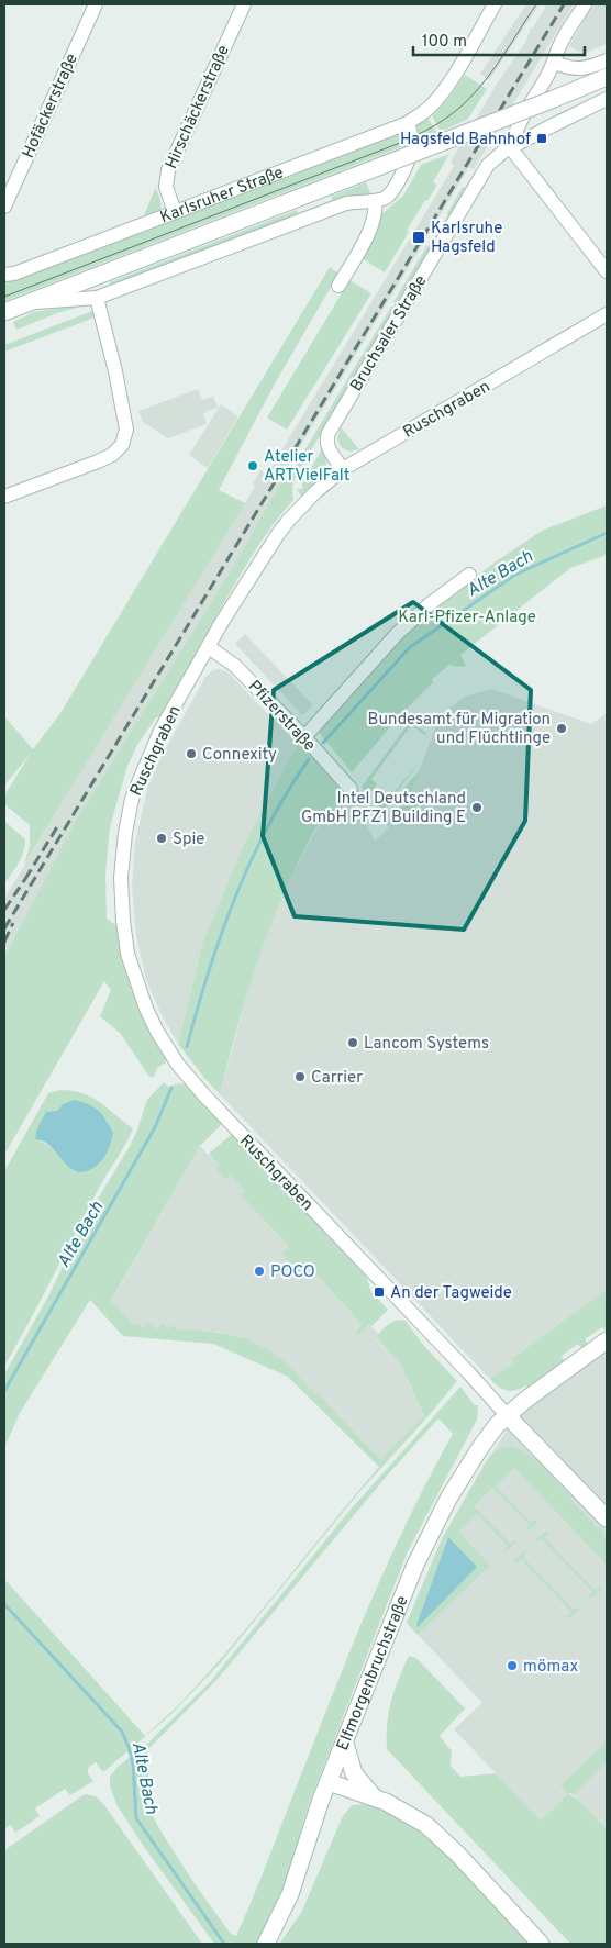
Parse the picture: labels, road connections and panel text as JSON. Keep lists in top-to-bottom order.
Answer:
{
  "streets": {
    "main road": ["Karlsruher Straße", "Elfmorgenbruchstraße"],
    "street": [
      "Hofäckerstraße",
      "Hirschäckerstraße",
      "Bruchsaler Straße",
      "Ruschgraben",
      "Pfizerstraße"
    ]
  },
  "crossings": [
    ["Hirschäckerstraße", "Karlsruher Straße"],
    ["Bruchsaler Straße", "Ruschgraben"],
    ["Ruschgraben", "Pfizerstraße"],
    ["Ruschgraben", "Elfmorgenbruchstraße"]
  ],
  "water": ["Alte Bach"],
  "parks": ["Karl-Pfizer-Anlage"],
  "places": {
    "transit": ["Hagsfeld Bahnhof", "Karlsruhe Hagsfeld", "An der Tagweide"],
    "other": [
      "Atelier ARTVielFalt",
      "Bundesamt für Migration und Flüchtlinge",
      "Connexity",
      "Intel Deutschland GmbH PFZ1 Building E",
      "Spie",
      "Lancom Systems",
      "Carrier",
      "POCO",
      "mömax"
    ]
  },
  "scale_bar": "100 m"
}
